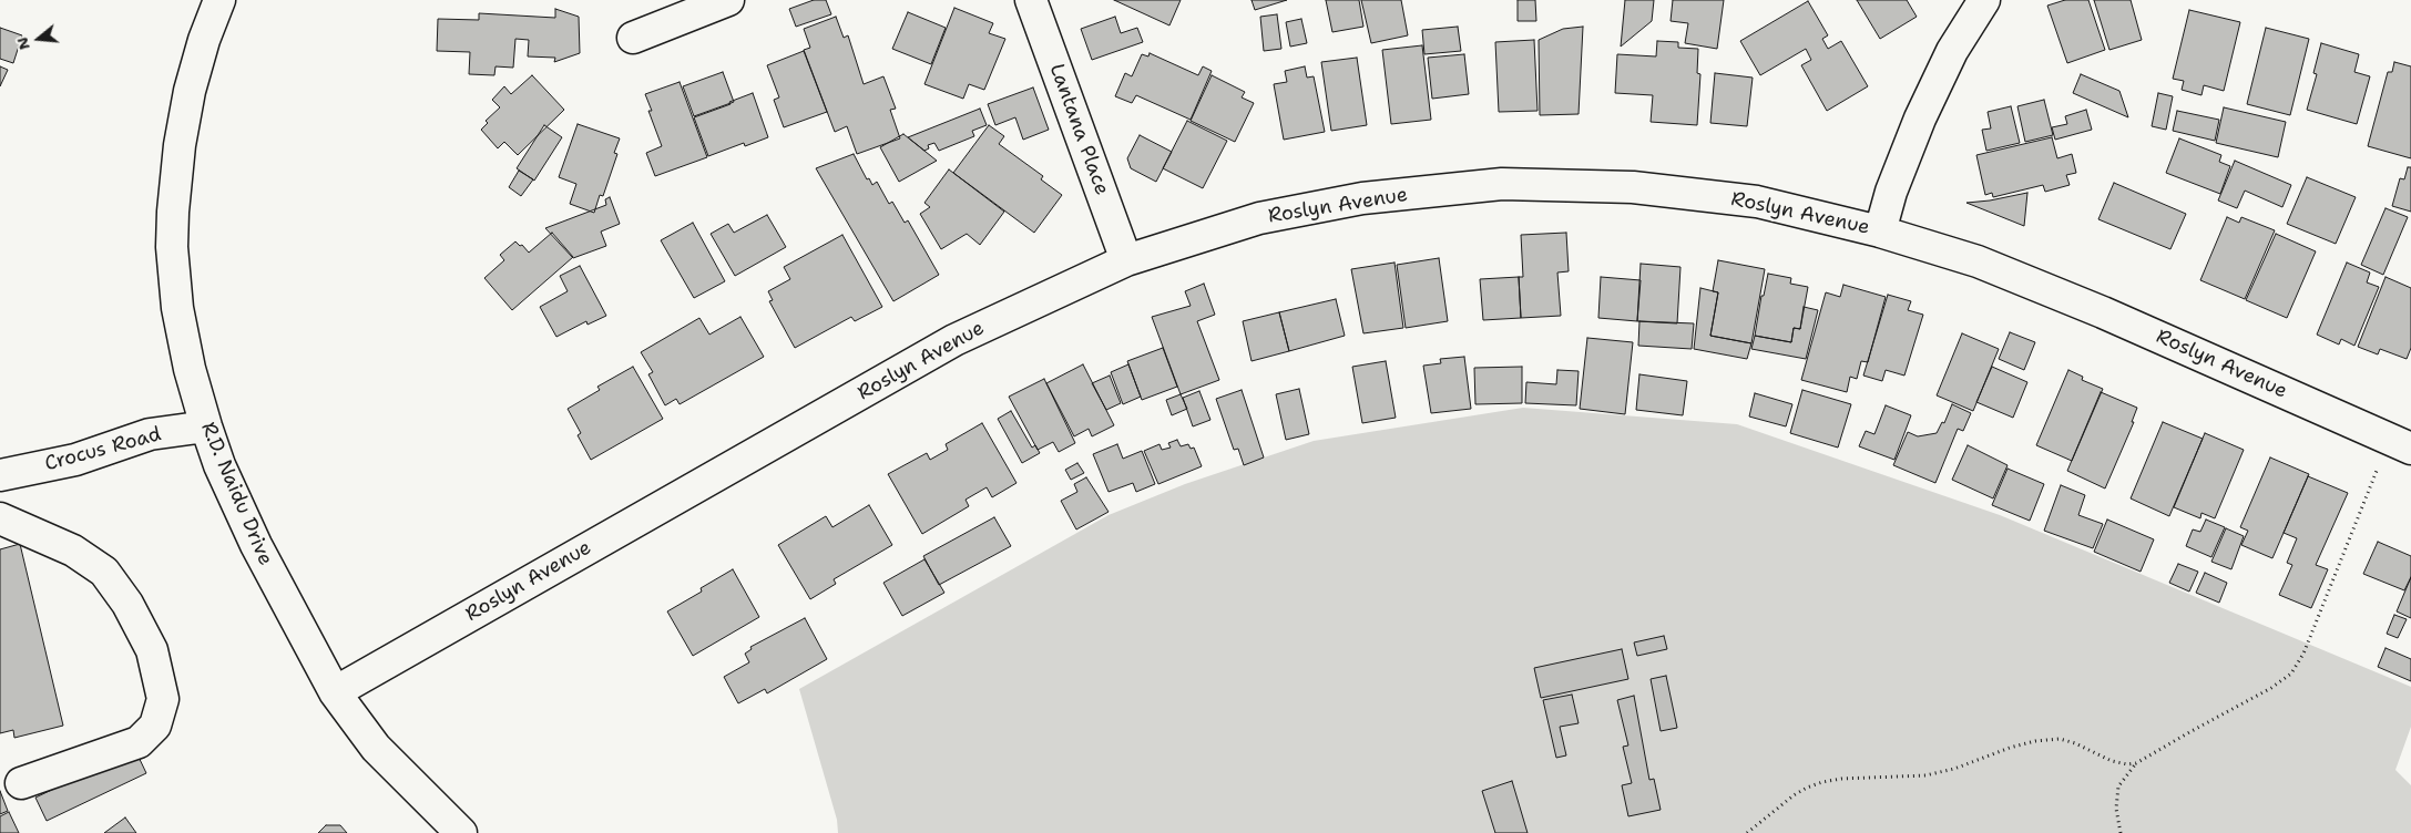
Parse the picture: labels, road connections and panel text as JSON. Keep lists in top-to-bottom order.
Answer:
{
  "streets": {
    "street": [
      "Lantana Place",
      "Roslyn Avenue",
      "Crocus Road",
      "R.D. Naidu Drive"
    ]
  },
  "crossings": [
    ["Lantana Place", "Roslyn Avenue"],
    ["Roslyn Avenue", "R.D. Naidu Drive"],
    ["Crocus Road", "R.D. Naidu Drive"]
  ],
  "north": "left"
}
